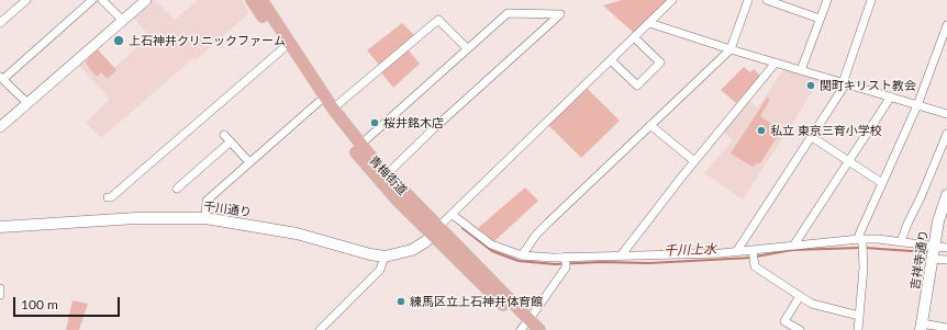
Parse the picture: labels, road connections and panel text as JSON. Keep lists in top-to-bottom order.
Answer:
{
  "streets": {
    "main road": ["青梅街道", "千川通り", "吉祥寺通り"]
  },
  "crossings": [
    ["青梅街道", "千川通り"]
  ],
  "water": ["千川上水"],
  "places": [
    "上石神井クリニックファーム",
    "関町キリスト教会",
    "桜井銘木店",
    "私立 東京三育小学校",
    "練馬区立上石神井体育館"
  ],
  "scale_bar": "100 m"
}
